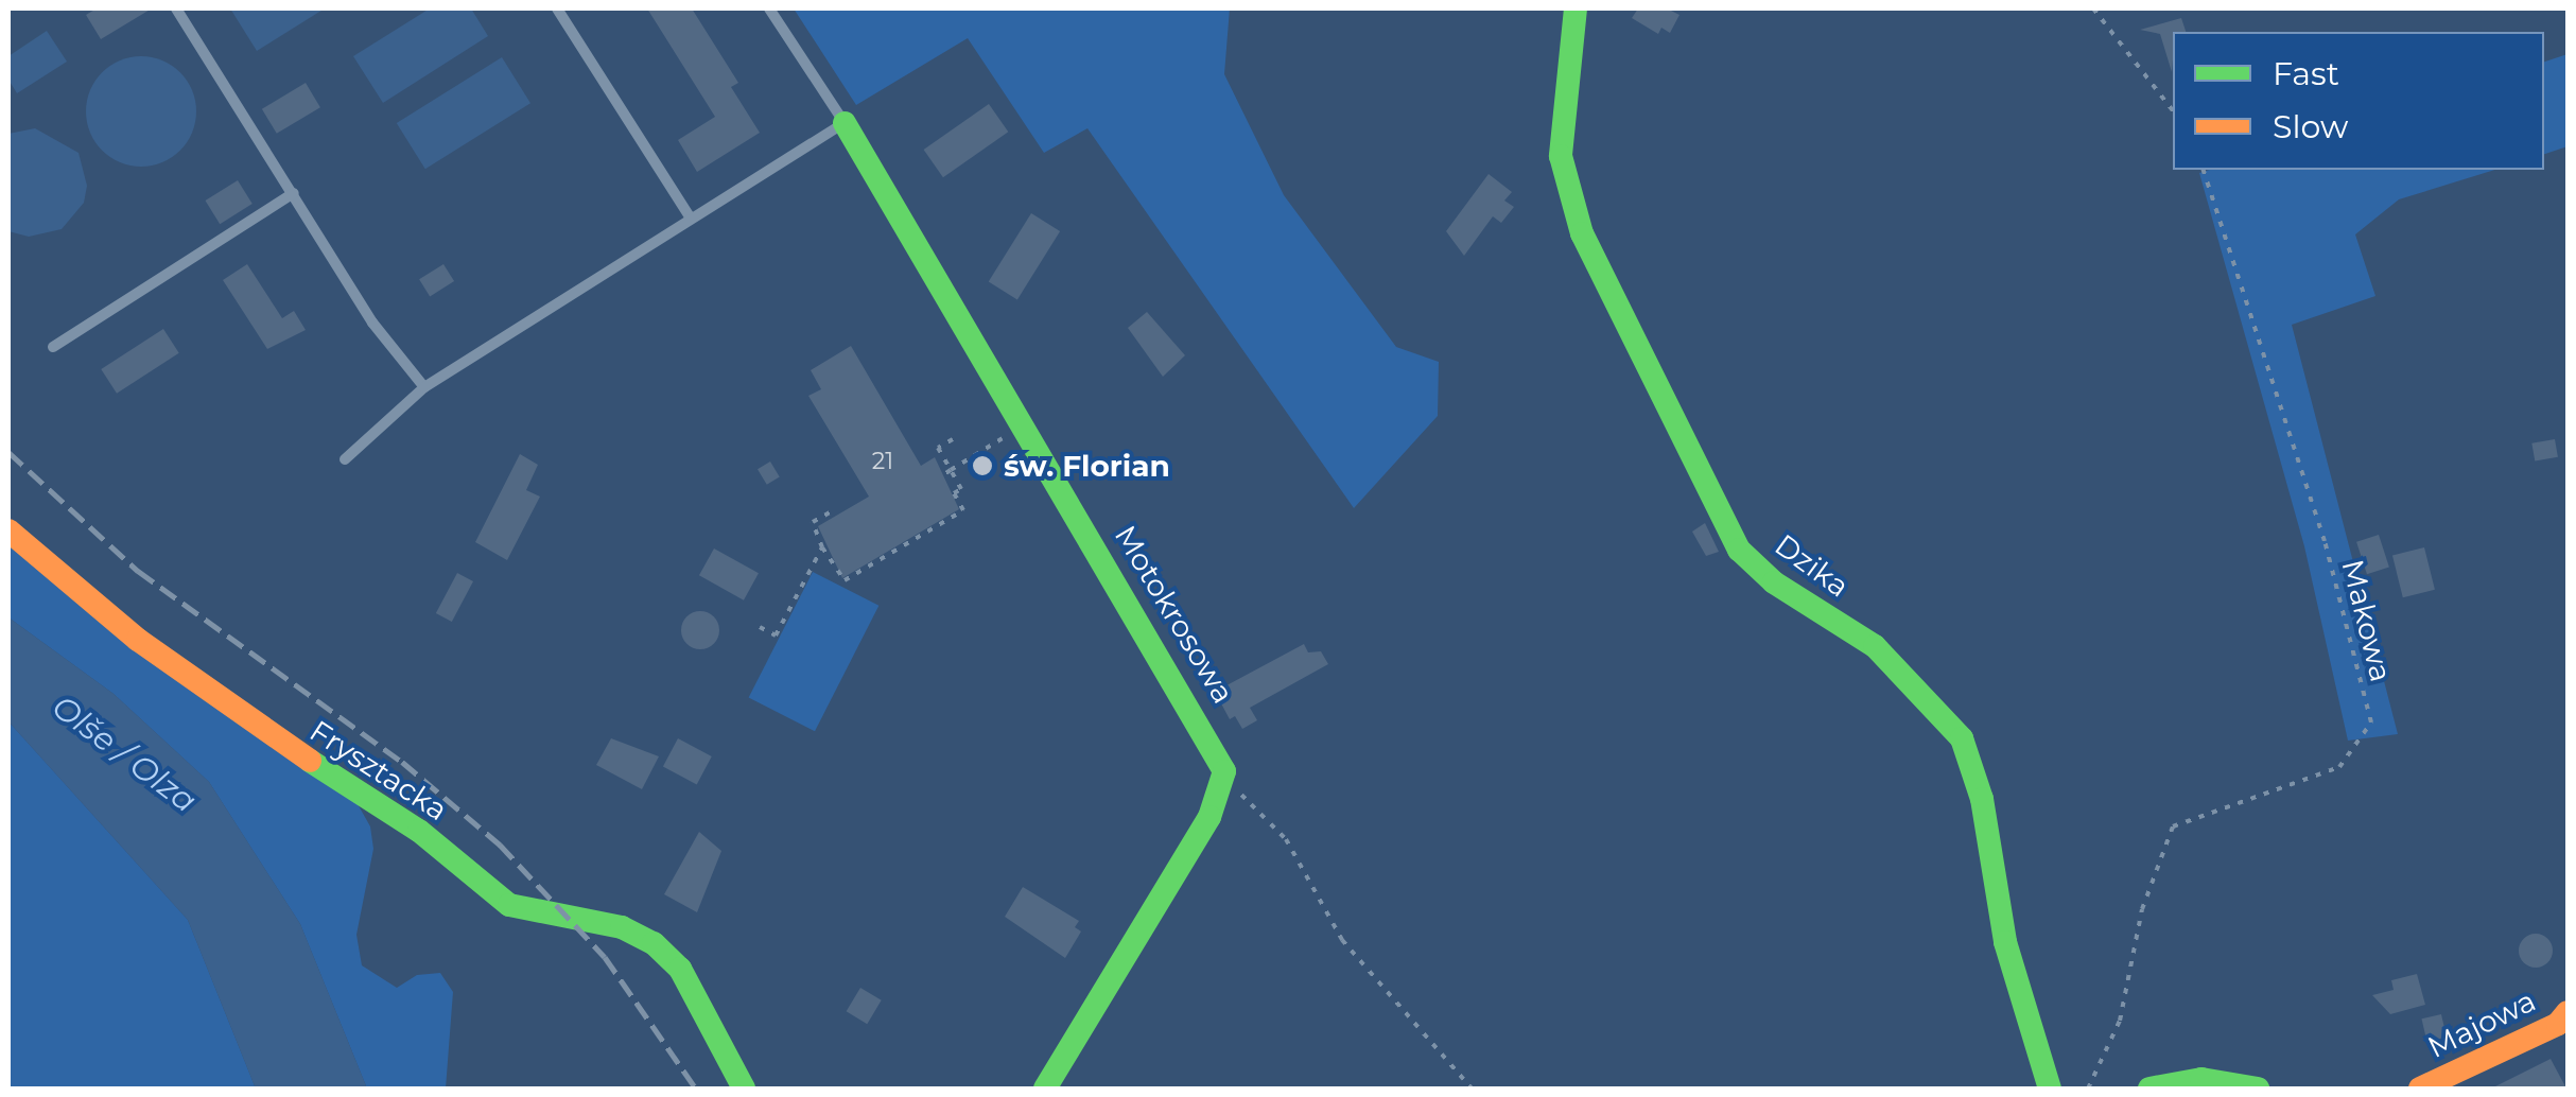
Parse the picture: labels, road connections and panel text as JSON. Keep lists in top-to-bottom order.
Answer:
{
  "streets": {
    "street": [
      "Dzika",
      "Motokrosowa",
      "Frysztacka",
      "Majowa"
    ],
    "path": ["Makowa"]
  },
  "water": ["Olše / Olza"],
  "places": ["św. Florian"],
  "house_numbers": ["21"],
  "legend": ["Fast", "Slow"]
}
